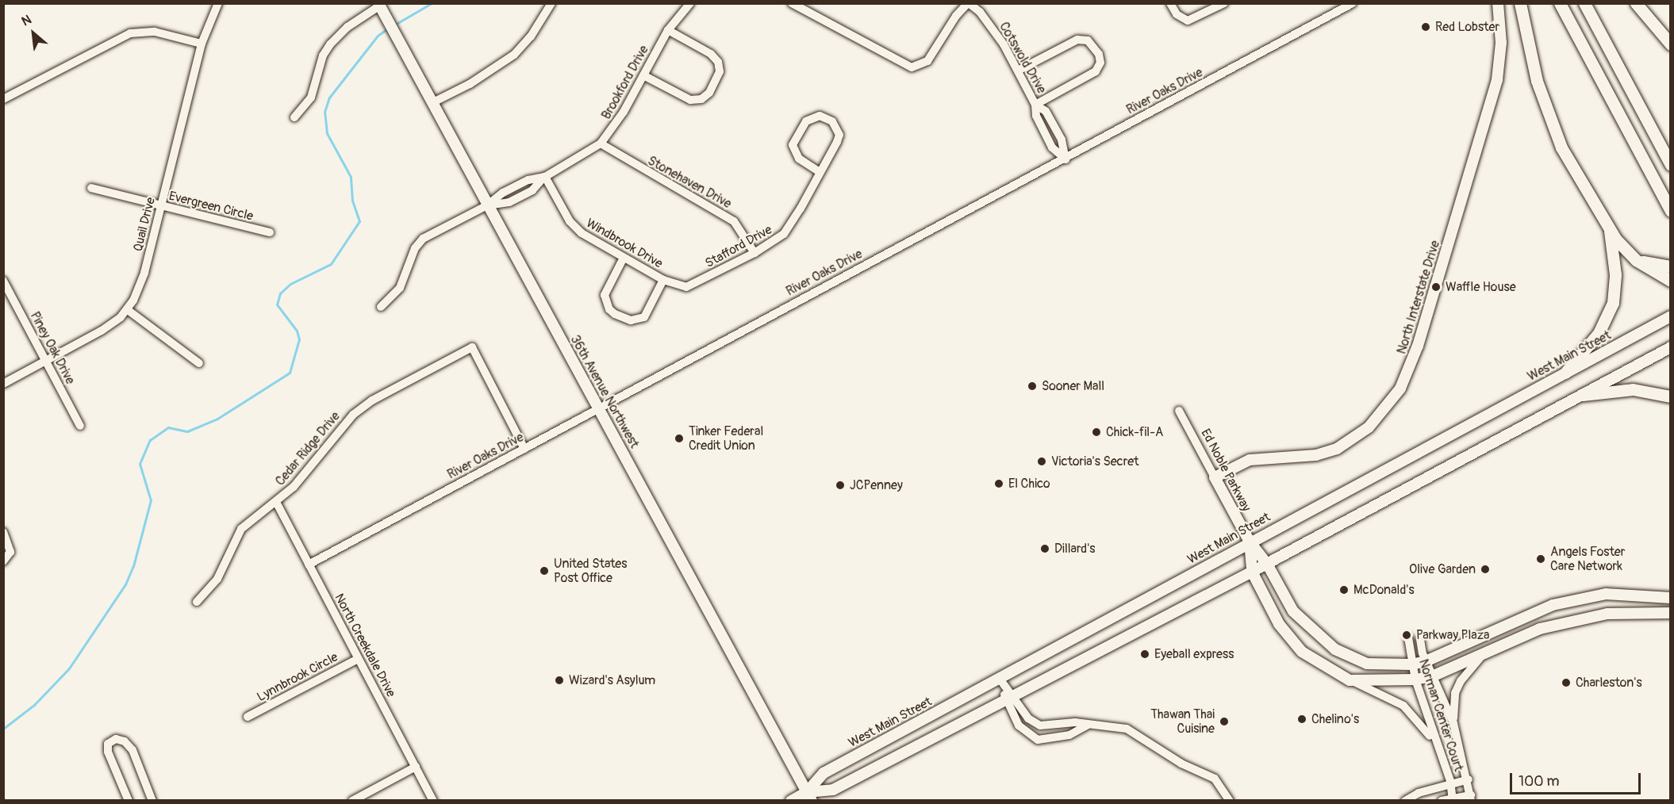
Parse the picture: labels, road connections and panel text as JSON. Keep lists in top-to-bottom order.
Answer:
{
  "streets": {
    "main road": [
      "North Interstate Drive",
      "West Main Street",
      "36th Avenue Northwest",
      "Ed Noble Parkway"
    ],
    "street": [
      "Cotswold Drive",
      "Brookford Drive",
      "River Oaks Drive",
      "Stonehaven Drive",
      "Evergreen Circle",
      "Quail Drive",
      "Windbrook Drive",
      "Stafford Drive",
      "Piney Oak Drive",
      "Cedar Ridge Drive",
      "North Creekdale Drive",
      "Lynnbrook Circle",
      "Norman Center Court"
    ]
  },
  "crossings": [
    ["Cotswold Drive", "River Oaks Drive"],
    ["Brookford Drive", "Stonehaven Drive"],
    ["Brookford Drive", "Windbrook Drive"],
    ["Brookford Drive", "36th Avenue Northwest"],
    ["River Oaks Drive", "36th Avenue Northwest"],
    ["River Oaks Drive", "Cedar Ridge Drive"],
    ["River Oaks Drive", "North Creekdale Drive"],
    ["Stonehaven Drive", "Stafford Drive"],
    ["Evergreen Circle", "Quail Drive"],
    ["Quail Drive", "Piney Oak Drive"],
    ["Windbrook Drive", "Stafford Drive"],
    ["North Interstate Drive", "Ed Noble Parkway"],
    ["West Main Street", "36th Avenue Northwest"],
    ["West Main Street", "Ed Noble Parkway"],
    ["Cedar Ridge Drive", "North Creekdale Drive"],
    ["Ed Noble Parkway", "Norman Center Court"],
    ["North Creekdale Drive", "Lynnbrook Circle"]
  ],
  "places": [
    "Red Lobster",
    "Waffle House",
    "Sooner Mall",
    "Chick-fil-A",
    "Tinker Federal Credit Union",
    "Victoria's Secret",
    "El Chico",
    "JCPenney",
    "Dillard's",
    "Angels Foster Care Network",
    "Olive Garden",
    "United States Post Office",
    "McDonald's",
    "Parkway Plaza",
    "Eyeball express",
    "Wizard's Asylum",
    "Charleston's",
    "Chelino's",
    "Thawan Thai Cuisine"
  ],
  "scale_bar": "100 m",
  "north": "top left"
}
